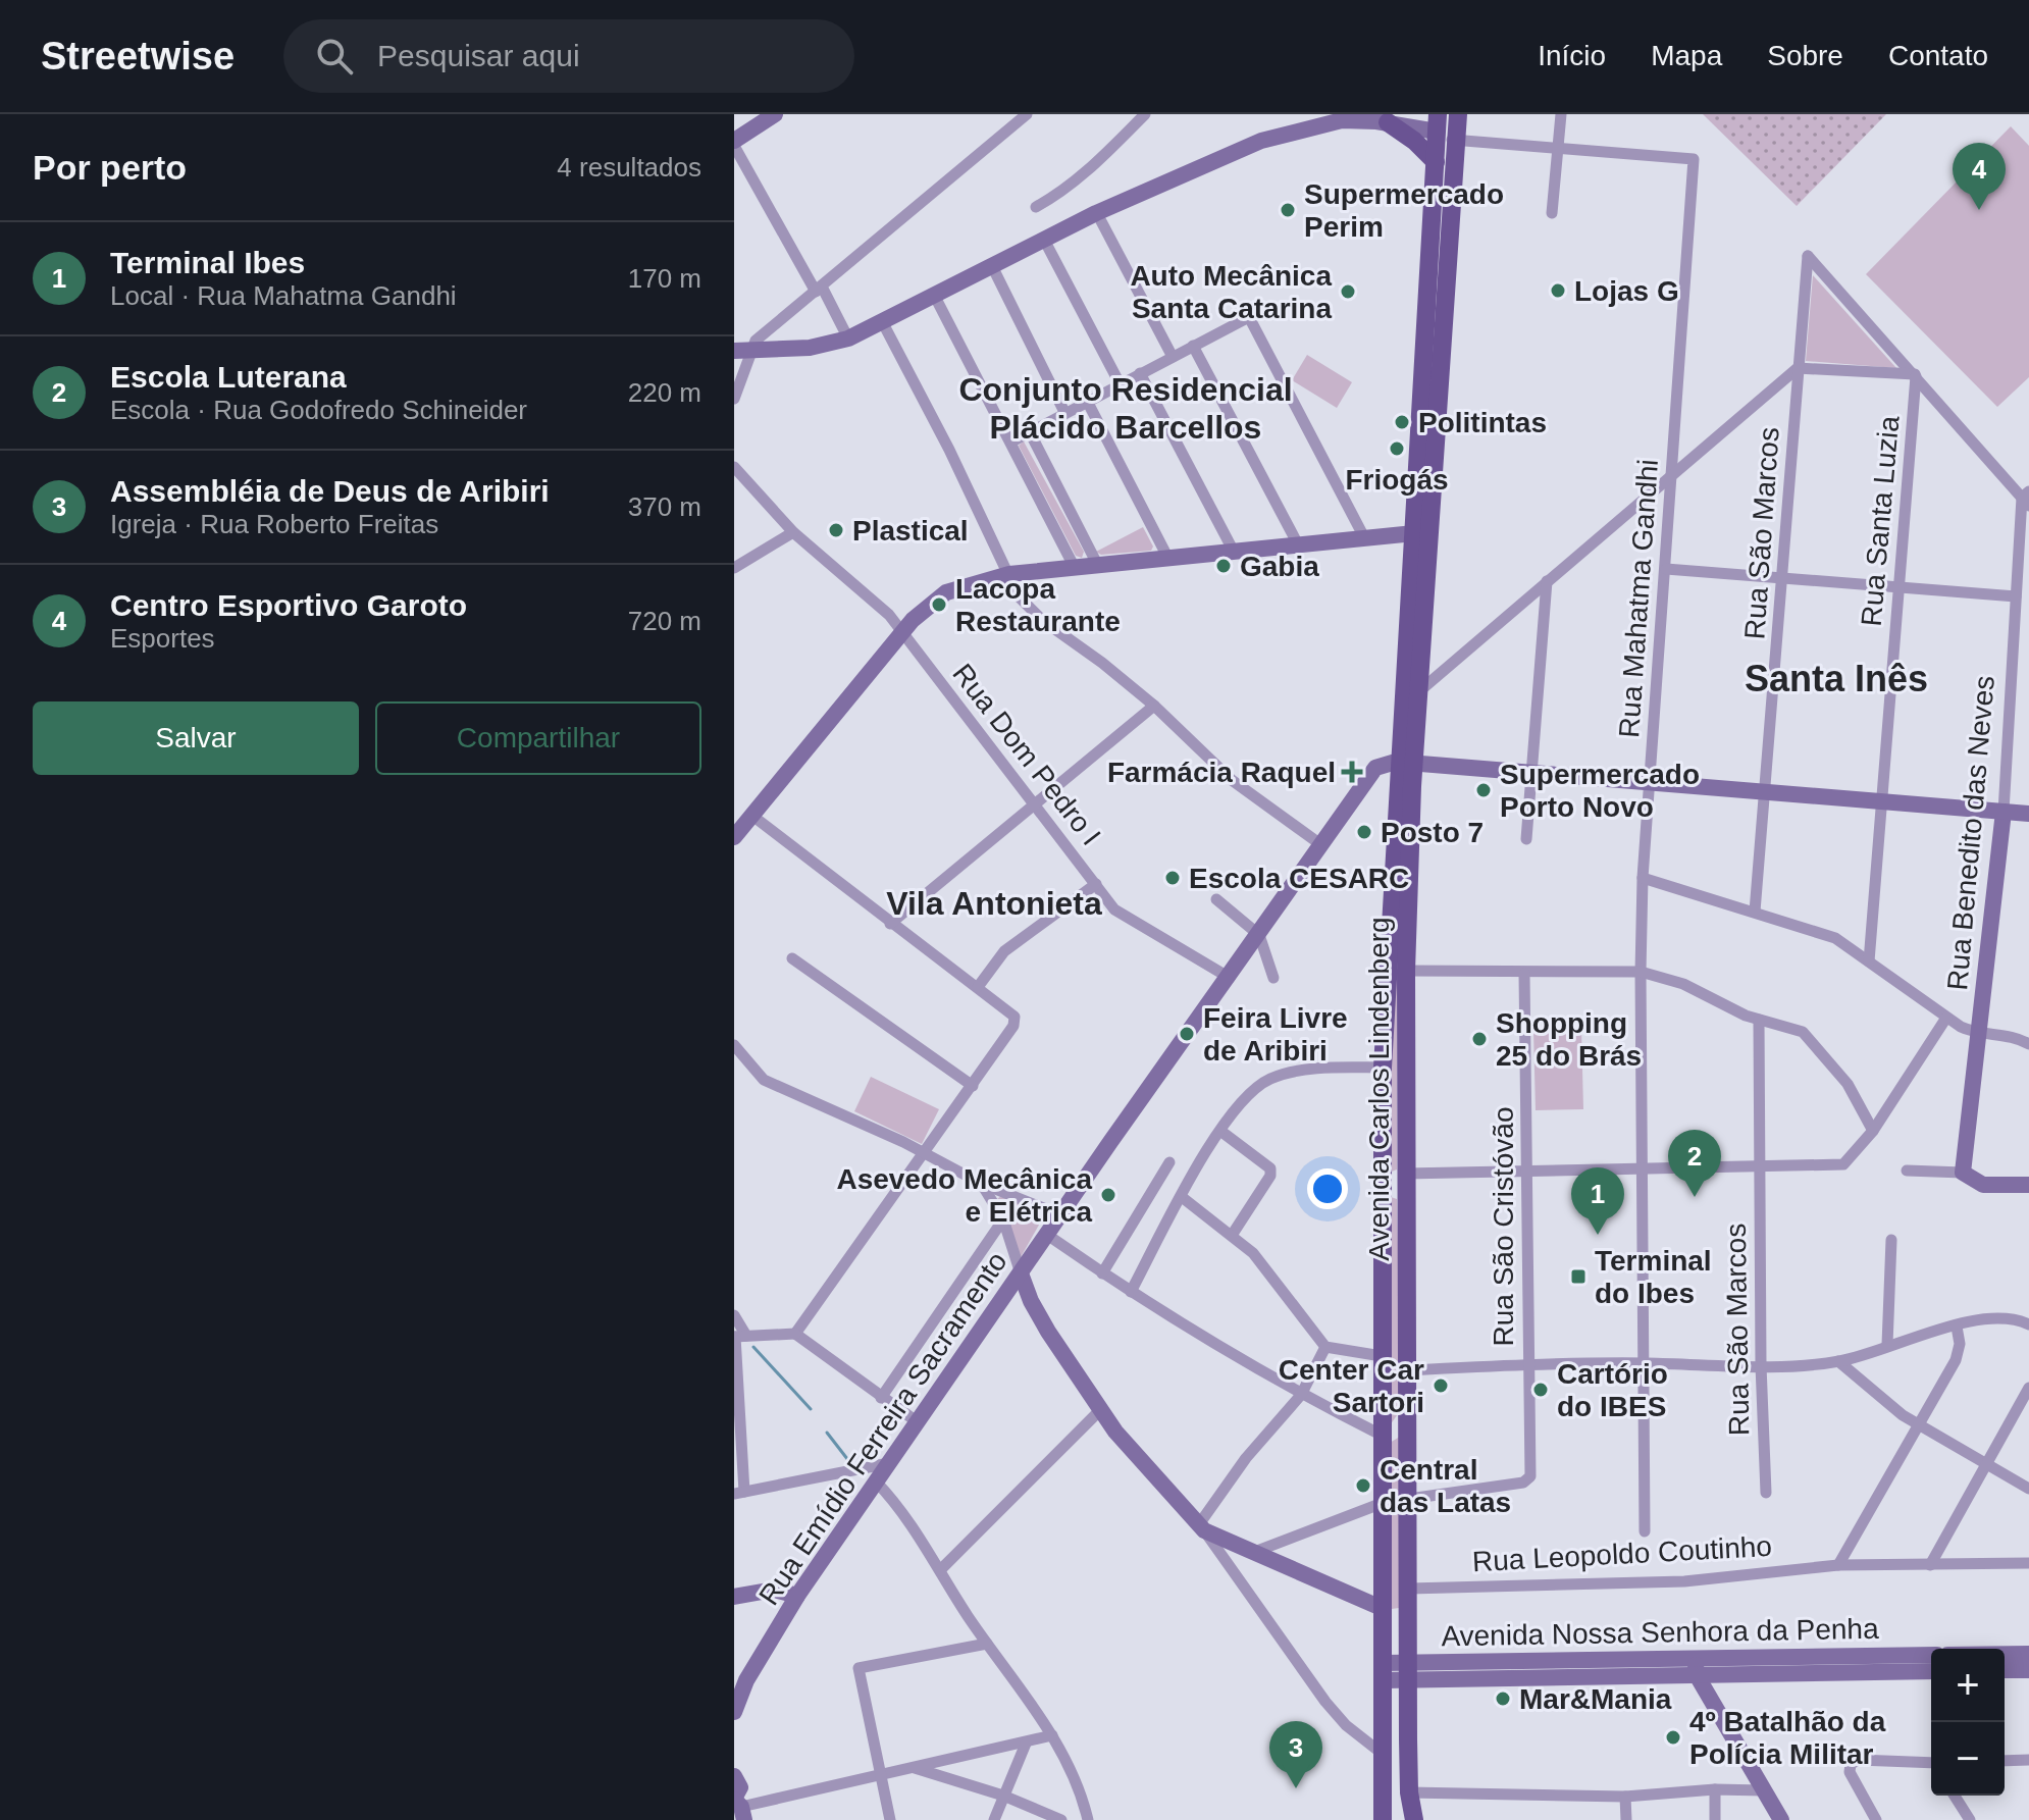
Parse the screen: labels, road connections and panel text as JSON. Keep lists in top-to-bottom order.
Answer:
{
  "streets": {
    "main road": ["Avenida Carlos Lindenberg"],
    "street": [
      "Rua Santa Luzia",
      "Rua São Marcos",
      "Rua Mahatma Gandhi",
      "Rua Dom Pedro I",
      "Rua Benedito das Neves",
      "Rua São Cristóvão",
      "Rua Emídio Ferreira Sacramento",
      "Rua Leopoldo Coutinho",
      "Avenida Nossa Senhora da Penha"
    ]
  },
  "crossings": [
    ["Rua Santa Luzia", "Rua São Marcos"],
    ["Rua Dom Pedro I", "Rua Emídio Ferreira Sacramento"],
    ["Avenida Carlos Lindenberg", "Rua São Cristóvão"],
    ["Avenida Carlos Lindenberg", "Rua Emídio Ferreira Sacramento"],
    ["Avenida Carlos Lindenberg", "Rua Leopoldo Coutinho"],
    ["Avenida Carlos Lindenberg", "Avenida Nossa Senhora da Penha"]
  ],
  "districts": ["Conjunto Residencial Plácido Barcellos", "Santa Inês", "Vila Antonieta"],
  "places": {
    "other": [
      "Supermercado Perim",
      "Lojas G",
      "Auto Mecânica Santa Catarina",
      "Politintas",
      "Friogás",
      "Plastical",
      "Gabia",
      "Lacopa Restaurante",
      "Supermercado Porto Novo",
      "Posto 7",
      "Escola CESARC",
      "Feira Livre de Aribiri",
      "Shopping 25 do Brás",
      "Asevedo Mecânica e Elétrica",
      "Center Car Sartori",
      "Cartório do IBES",
      "Central das Latas",
      "Mar&Mania",
      "4º Batalhão da Polícia Militar"
    ],
    "health": ["Farmácia Raquel"],
    "transit": ["Terminal do Ibes"]
  },
  "page": {
    "header": "Streetwise",
    "search": "Pesquisar aqui",
    "nav": [
      "Início",
      "Mapa",
      "Sobre",
      "Contato"
    ],
    "heading": ["Por perto", "4 resultados"],
    "pins": [
      "4",
      "2",
      "1",
      "3"
    ],
    "list": [
      {
        "mark": "1",
        "name": "Terminal Ibes",
        "note": "Local · Rua Mahatma Gandhi",
        "value": "170 m"
      },
      {
        "mark": "2",
        "name": "Escola Luterana",
        "note": "Escola · Rua Godofredo Schineider",
        "value": "220 m"
      },
      {
        "mark": "3",
        "name": "Assembléia de Deus de Aribiri",
        "note": "Igreja · Rua Roberto Freitas",
        "value": "370 m"
      },
      {
        "mark": "4",
        "name": "Centro Esportivo Garoto",
        "note": "Esportes",
        "value": "720 m"
      }
    ],
    "buttons": ["Salvar", "Compartilhar"],
    "map_buttons": ["+", "−"]
  }
}
